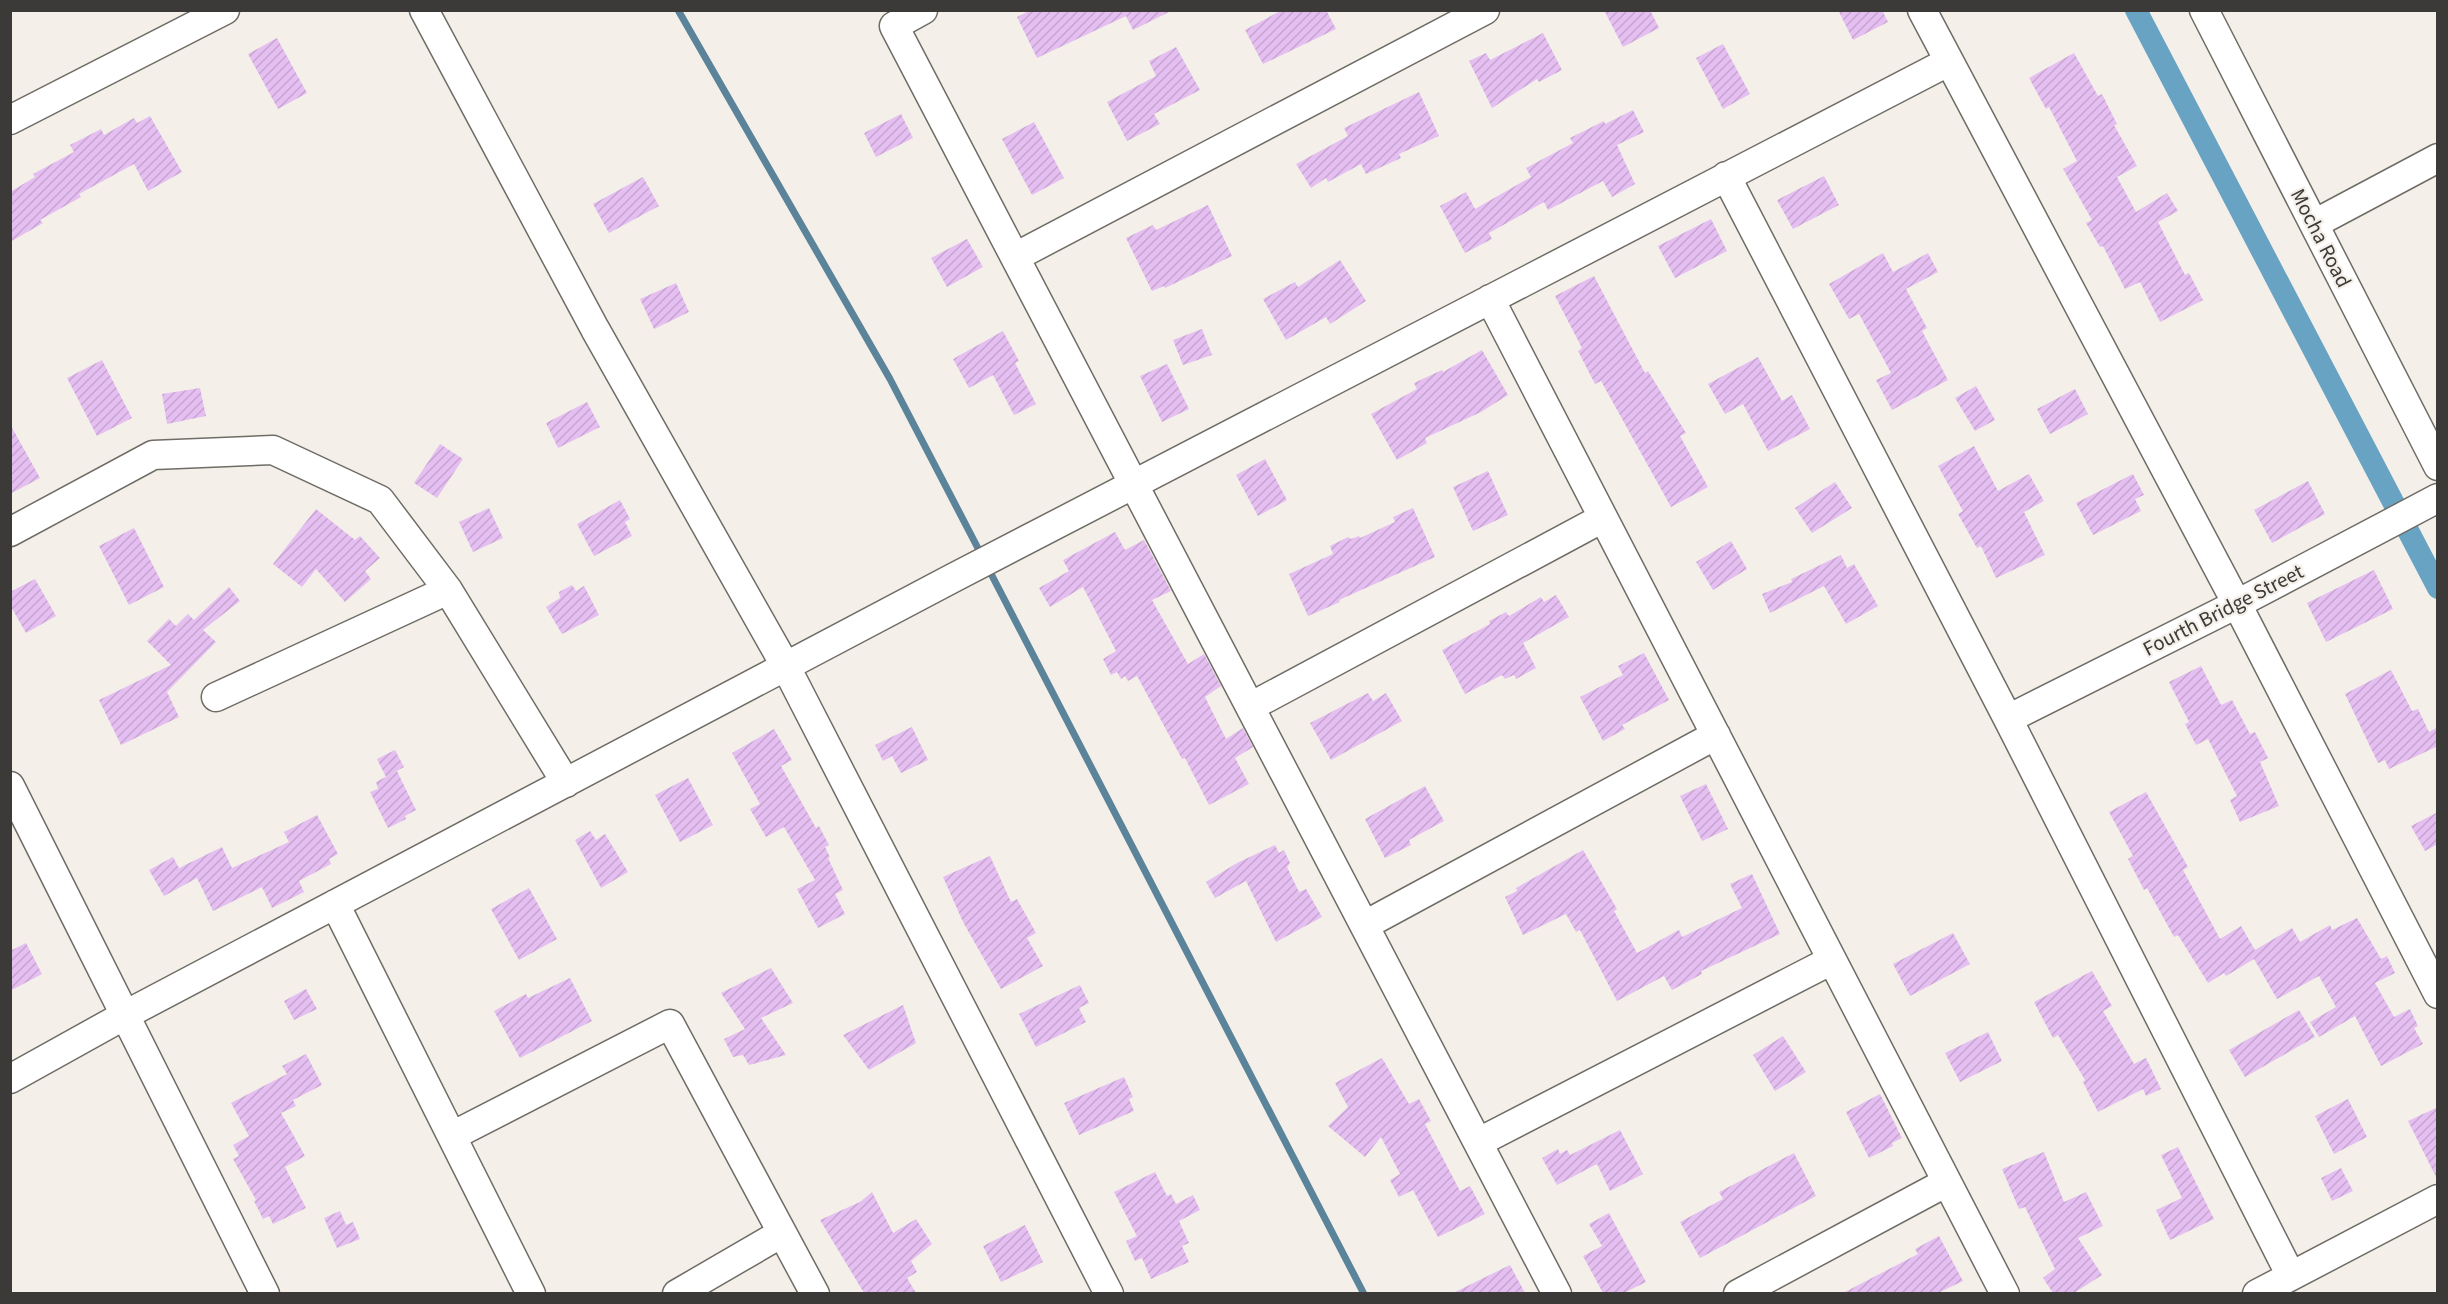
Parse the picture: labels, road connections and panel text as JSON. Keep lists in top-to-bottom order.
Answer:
{
  "streets": {
    "street": ["Mocha Road", "Fourth Bridge Street"]
  }
}
